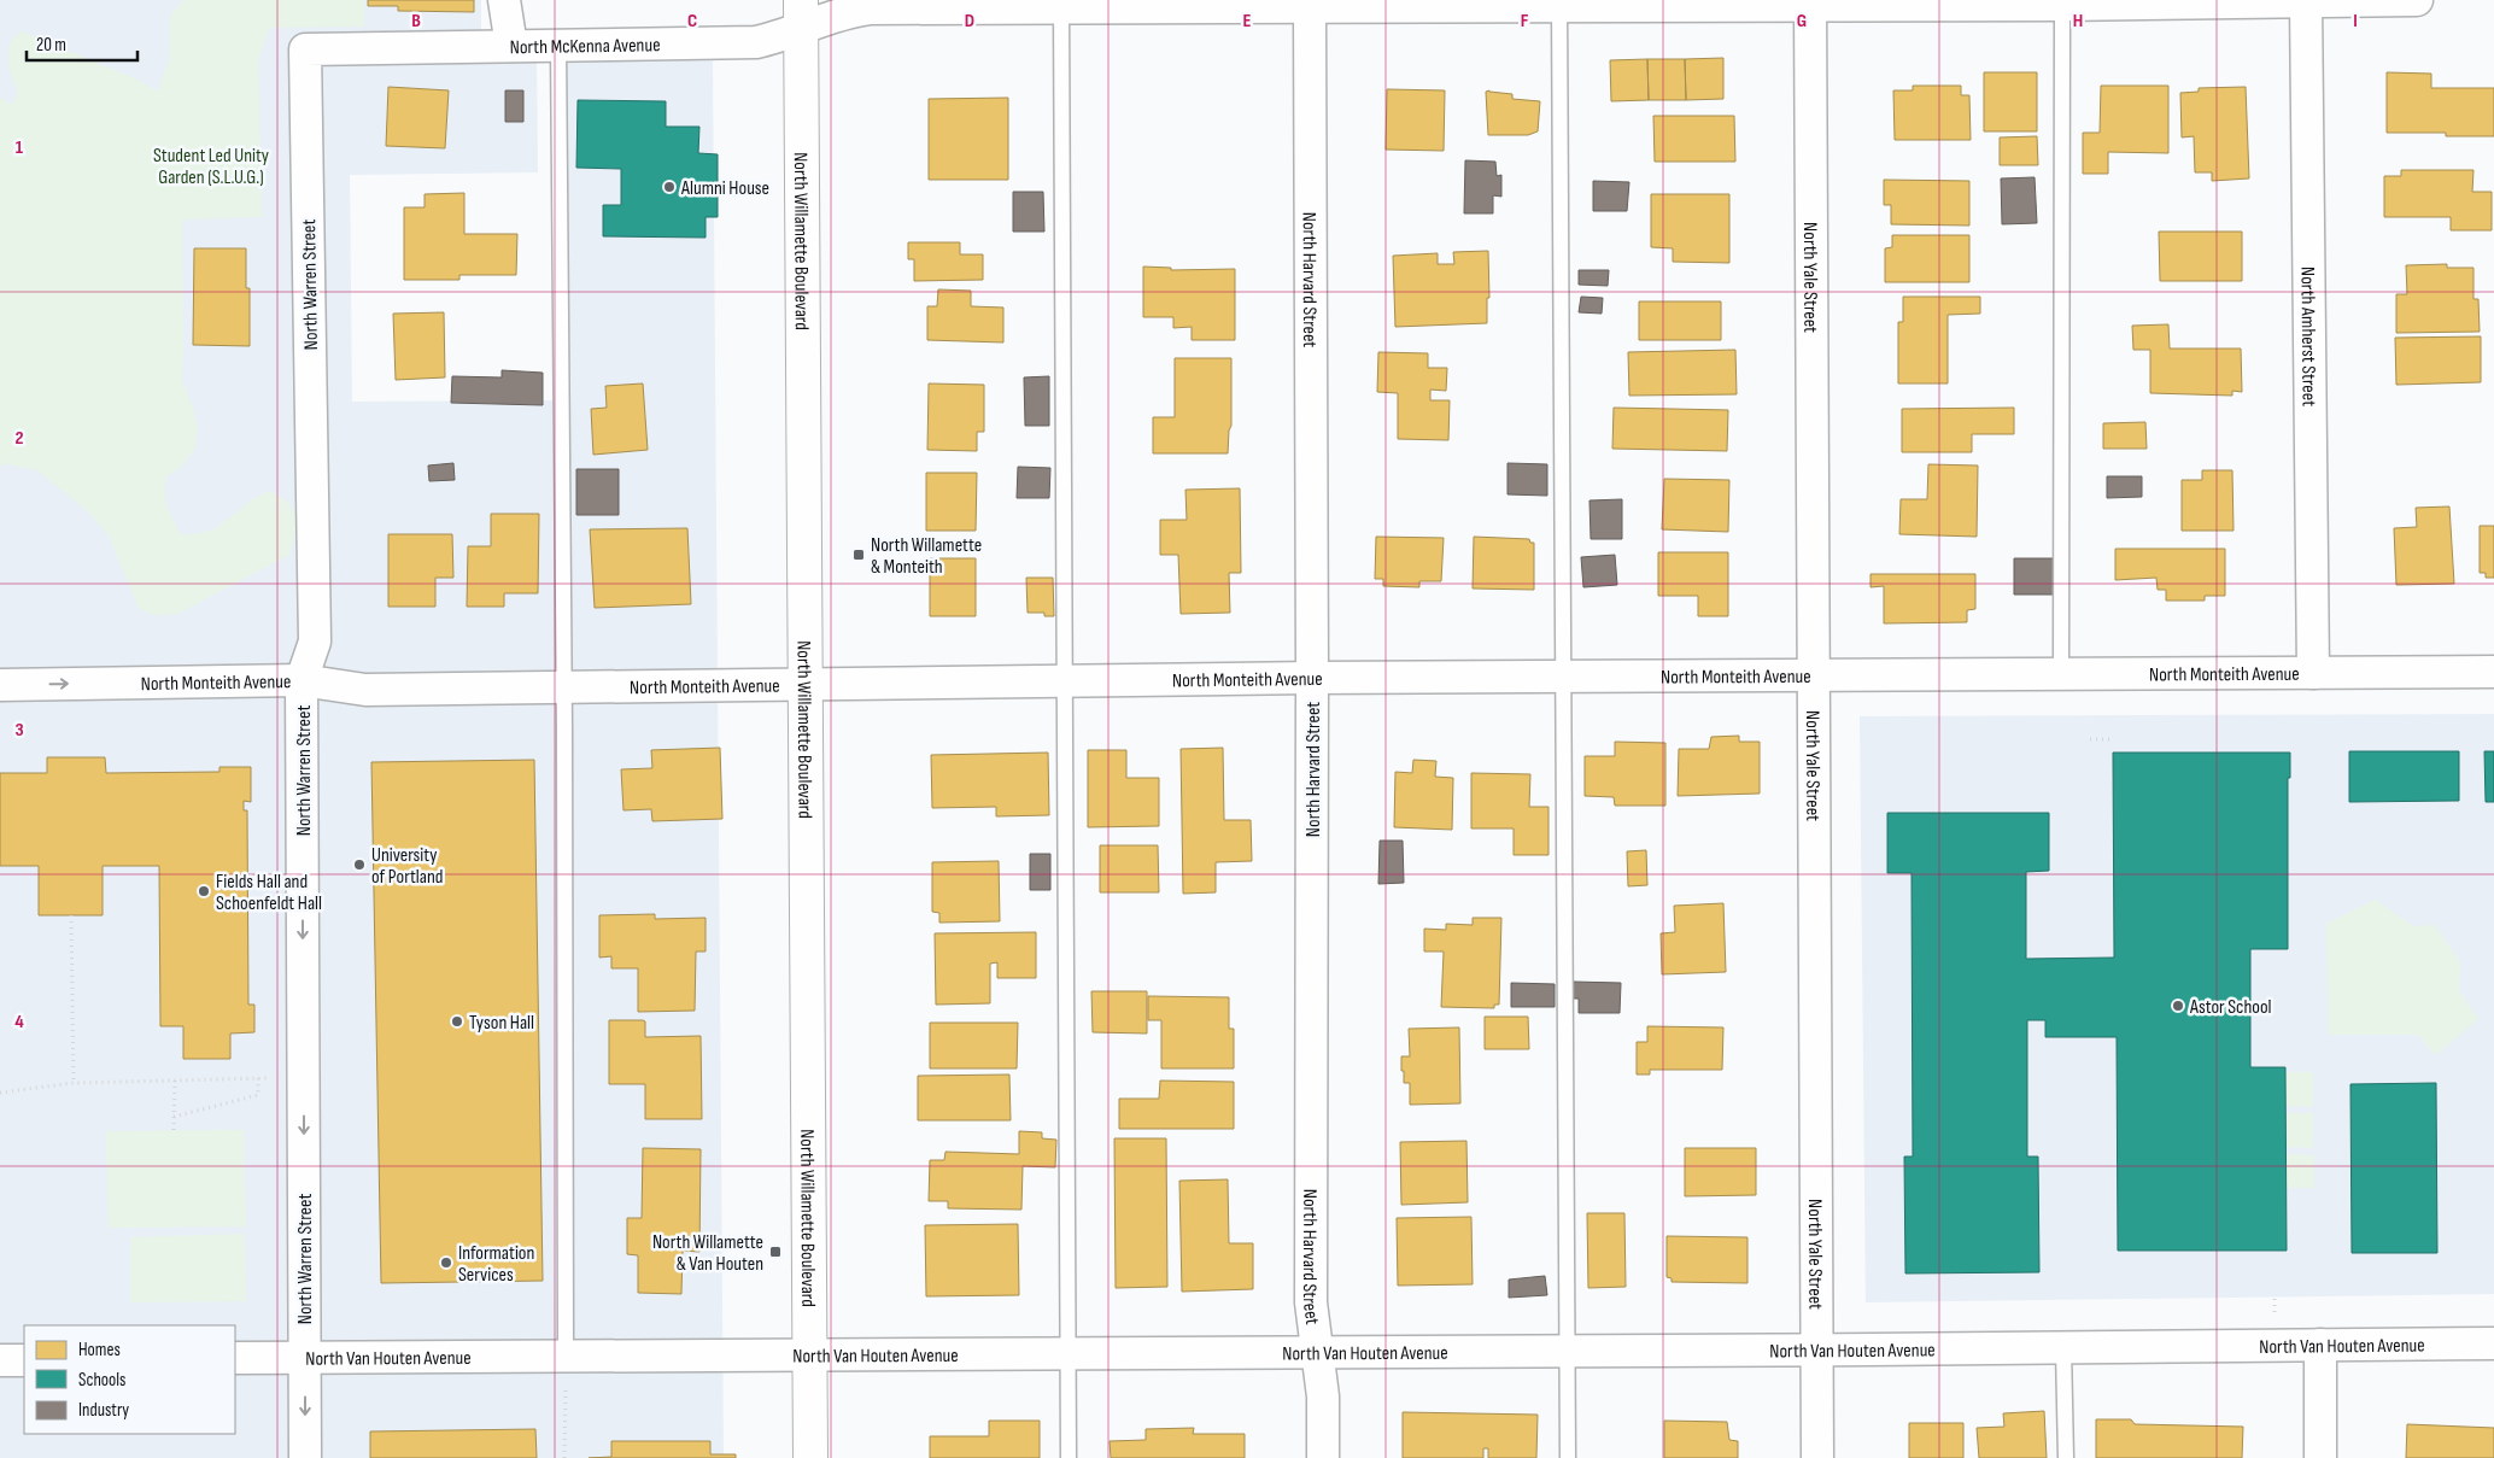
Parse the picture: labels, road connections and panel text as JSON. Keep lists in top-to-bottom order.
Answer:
{
  "streets": {
    "main road": ["North Willamette Boulevard"],
    "street": [
      "North McKenna Avenue",
      "North Yale Street",
      "North Harvard Street",
      "North Warren Street",
      "North Amherst Street",
      "North Monteith Avenue",
      "North Van Houten Avenue"
    ]
  },
  "crossings": [
    ["North McKenna Avenue", "North Willamette Boulevard"],
    ["North McKenna Avenue", "North Yale Street"],
    ["North McKenna Avenue", "North Harvard Street"],
    ["North McKenna Avenue", "North Warren Street"],
    ["North McKenna Avenue", "North Amherst Street"],
    ["North Willamette Boulevard", "North Monteith Avenue"],
    ["North Willamette Boulevard", "North Van Houten Avenue"],
    ["North Yale Street", "North Monteith Avenue"],
    ["North Yale Street", "North Van Houten Avenue"],
    ["North Harvard Street", "North Monteith Avenue"],
    ["North Harvard Street", "North Van Houten Avenue"],
    ["North Warren Street", "North Monteith Avenue"],
    ["North Warren Street", "North Van Houten Avenue"],
    ["North Amherst Street", "North Monteith Avenue"]
  ],
  "one_way": ["North Warren Street"],
  "parks": ["Student Led Unity Garden (S.L.U.G.)"],
  "places": {
    "other": [
      "Alumni House",
      "University of Portland",
      "Fields Hall and Schoenfeldt Hall",
      "Astor School",
      "Tyson Hall",
      "Information Services"
    ],
    "transit": ["North Willamette & Monteith", "North Willamette & Van Houten"]
  },
  "legend": ["Homes", "Schools", "Industry"],
  "scale_bar": "20 m",
  "grid": {
    "columns": [
      "B",
      "C",
      "D",
      "E",
      "F",
      "G",
      "H",
      "I"
    ],
    "rows": [
      "1",
      "2",
      "3",
      "4"
    ]
  }
}
